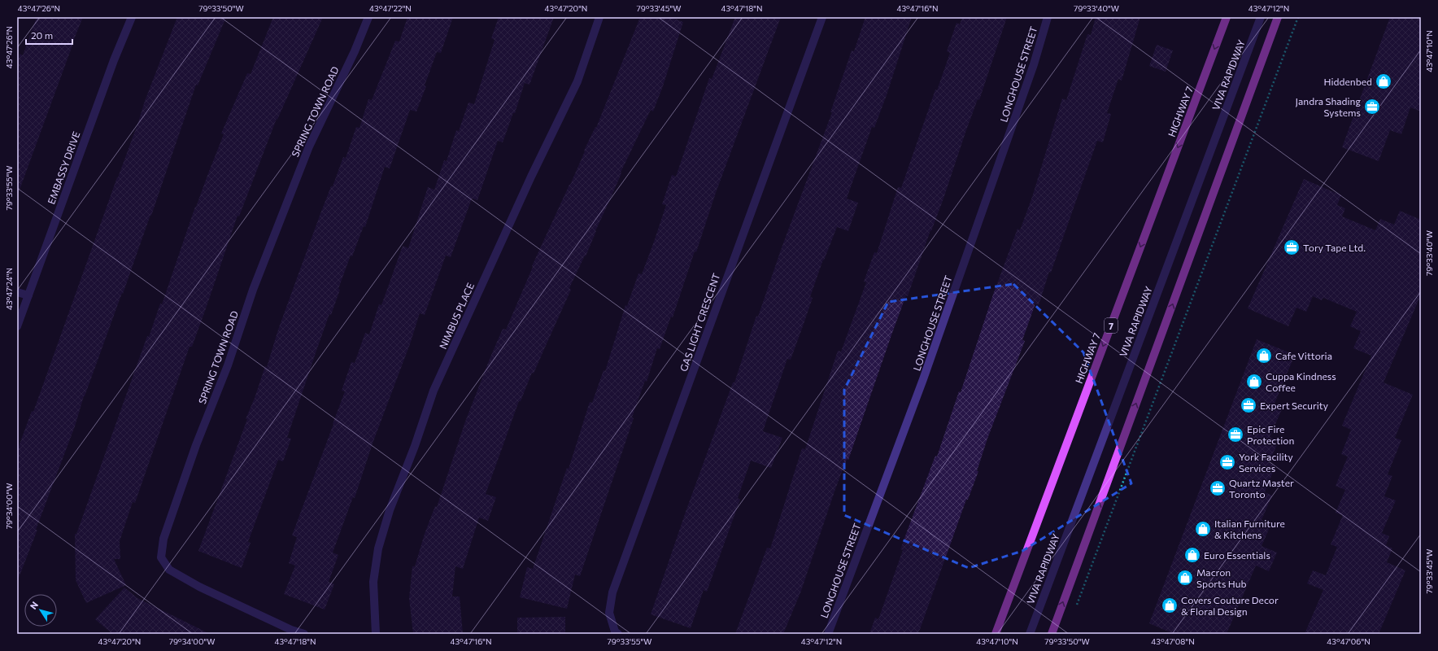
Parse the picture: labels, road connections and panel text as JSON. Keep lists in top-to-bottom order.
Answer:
{
  "streets": {
    "main road": ["HIGHWAY 7", "7"],
    "street": [
      "LONGHOUSE STREET",
      "VIVA RAPIDWAY",
      "SPRING TOWN ROAD",
      "EMBASSY DRIVE",
      "NIMBUS PLACE",
      "GAS LIGHT CRESCENT"
    ]
  },
  "places": {
    "shop": [
      "Hiddenbed",
      "Cafe Vittoria",
      "Cuppa Kindness Coffee",
      "Italian Furniture & Kitchens",
      "Euro Essentials",
      "Macron Sports Hub",
      "Covers Couture Decor & Floral Design"
    ],
    "office": [
      "Jandra Shading Systems",
      "Tory Tape Ltd.",
      "Expert Security",
      "Epic Fire Protection",
      "York Facility Services",
      "Quartz Master Toronto"
    ]
  },
  "scale_bar": "20 m",
  "north": "top left",
  "coordinates": [
    "43°47'26\"N",
    "79°33'50\"W",
    "43°47'22\"N",
    "43°47'20\"N",
    "79°33'45\"W",
    "43°47'18\"N",
    "43°47'16\"N",
    "79°33'40\"W",
    "43°47'12\"N",
    "43°47'10\"N",
    "79°33'55\"W",
    "43°47'24\"N",
    "79°34'00\"W",
    "43°47'08\"N",
    "43°47'06\"N"
  ]
}
